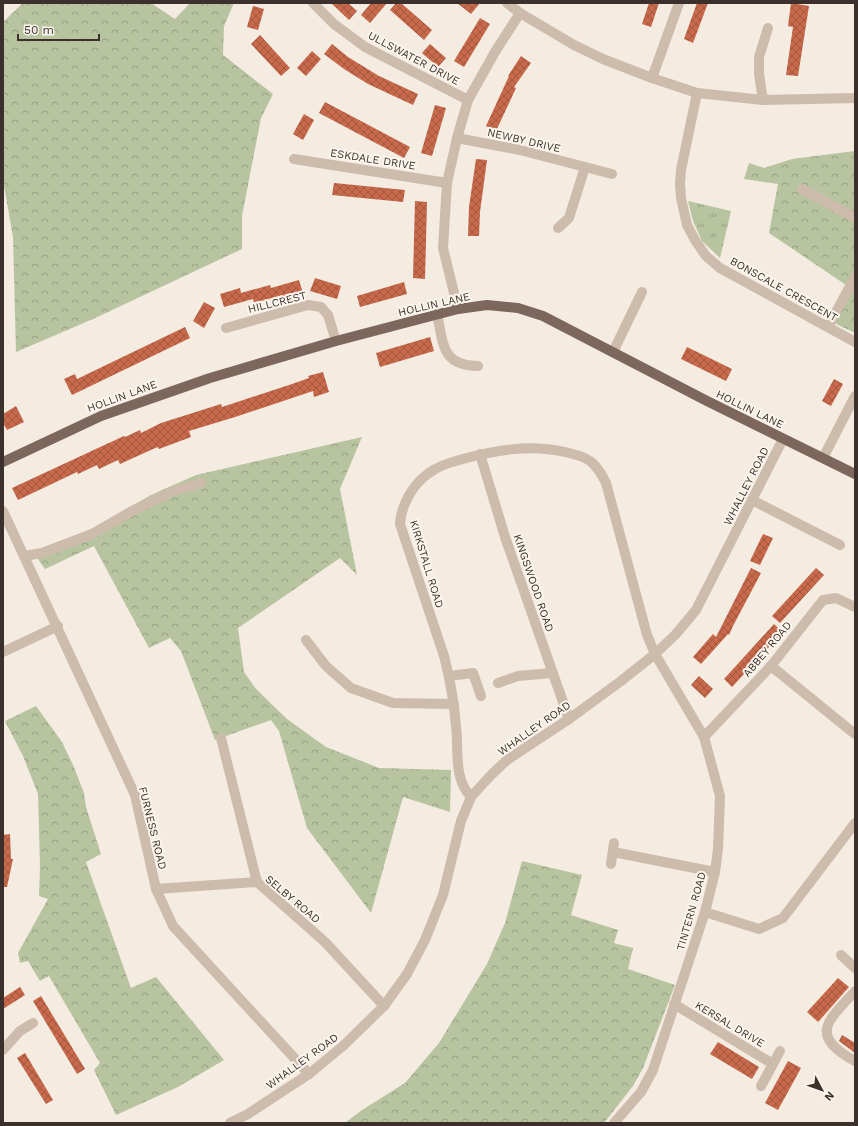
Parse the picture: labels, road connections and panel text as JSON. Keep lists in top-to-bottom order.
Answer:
{
  "streets": {
    "main road": ["HOLLIN LANE"],
    "street": [
      "ULLSWATER DRIVE",
      "NEWBY DRIVE",
      "ESKDALE DRIVE",
      "BONSCALE CRESCENT",
      "HILLCREST",
      "WHALLEY ROAD",
      "KIRKSTALL ROAD",
      "KINGSWOOD ROAD",
      "ABBEY ROAD",
      "FURNESS ROAD",
      "SELBY ROAD",
      "TINTERN ROAD",
      "KERSAL DRIVE"
    ]
  },
  "crossings": [
    ["HILLCREST", "HOLLIN LANE"],
    ["HOLLIN LANE", "WHALLEY ROAD"],
    ["WHALLEY ROAD", "KIRKSTALL ROAD"],
    ["WHALLEY ROAD", "KINGSWOOD ROAD"],
    ["WHALLEY ROAD", "FURNESS ROAD"],
    ["WHALLEY ROAD", "SELBY ROAD"],
    ["WHALLEY ROAD", "TINTERN ROAD"],
    ["KIRKSTALL ROAD", "KINGSWOOD ROAD"],
    ["KIRKSTALL ROAD", "TINTERN ROAD"],
    ["ABBEY ROAD", "TINTERN ROAD"],
    ["FURNESS ROAD", "SELBY ROAD"],
    ["TINTERN ROAD", "KERSAL DRIVE"]
  ],
  "scale_bar": "50 m",
  "north": "bottom right"
}
